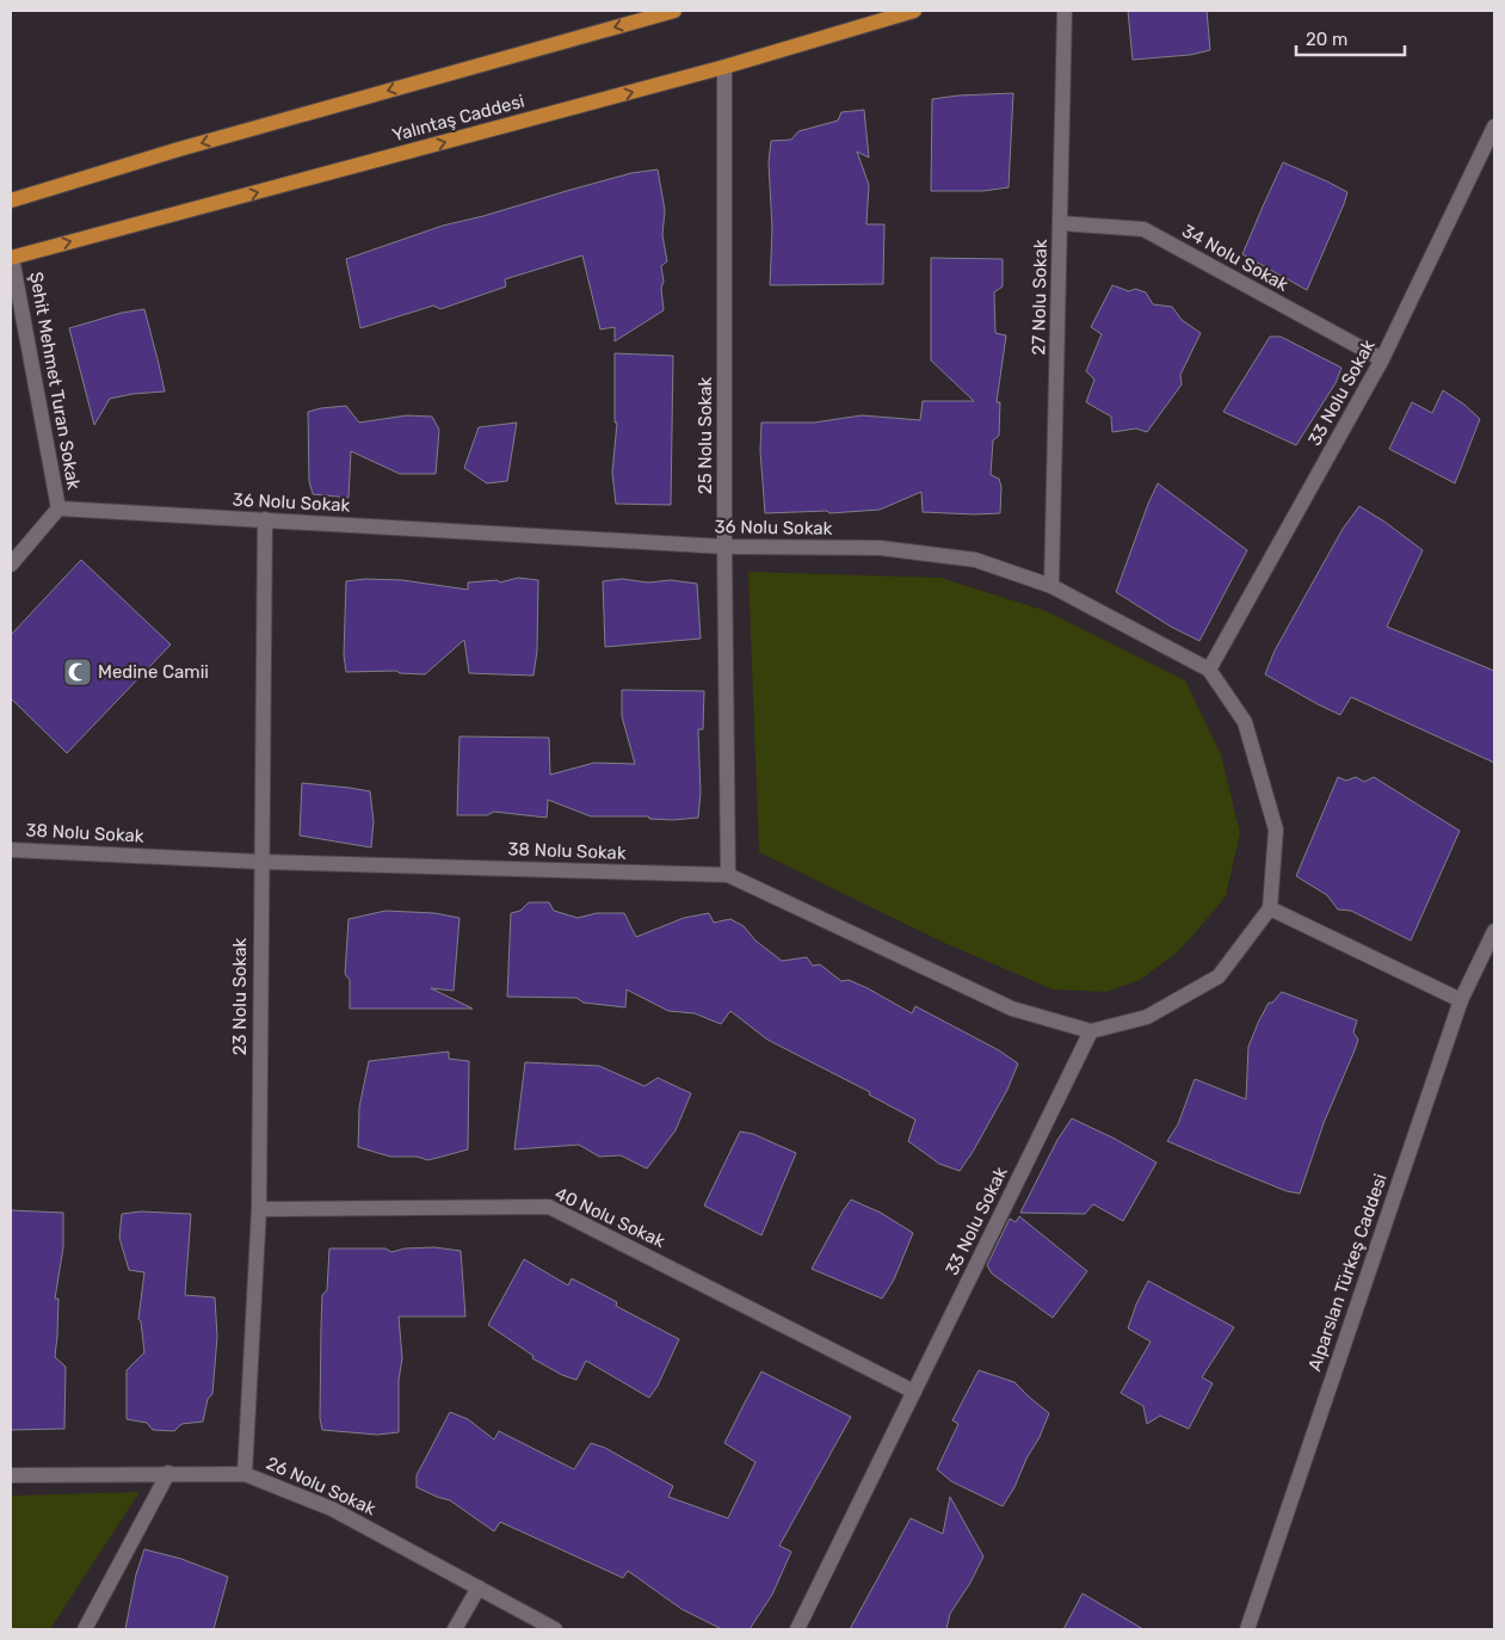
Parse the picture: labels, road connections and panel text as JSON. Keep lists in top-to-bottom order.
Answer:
{
  "streets": {
    "main road": ["Yalıntaş Caddesi"],
    "street": [
      "34 Nolu Sokak",
      "27 Nolu Sokak",
      "Şehit Mehmet Turan Sokak",
      "33 Nolu Sokak",
      "25 Nolu Sokak",
      "36 Nolu Sokak",
      "38 Nolu Sokak",
      "23 Nolu Sokak",
      "40 Nolu Sokak",
      "Alparslan Türkeş Caddesi",
      "26 Nolu Sokak"
    ]
  },
  "crossings": [
    ["Yalıntaş Caddesi", "Şehit Mehmet Turan Sokak"],
    ["Yalıntaş Caddesi", "25 Nolu Sokak"],
    ["34 Nolu Sokak", "27 Nolu Sokak"],
    ["34 Nolu Sokak", "33 Nolu Sokak"],
    ["27 Nolu Sokak", "36 Nolu Sokak"],
    ["Şehit Mehmet Turan Sokak", "36 Nolu Sokak"],
    ["33 Nolu Sokak", "36 Nolu Sokak"],
    ["33 Nolu Sokak", "38 Nolu Sokak"],
    ["33 Nolu Sokak", "40 Nolu Sokak"],
    ["25 Nolu Sokak", "36 Nolu Sokak"],
    ["25 Nolu Sokak", "38 Nolu Sokak"],
    ["36 Nolu Sokak", "23 Nolu Sokak"],
    ["38 Nolu Sokak", "23 Nolu Sokak"],
    ["23 Nolu Sokak", "40 Nolu Sokak"],
    ["23 Nolu Sokak", "26 Nolu Sokak"]
  ],
  "places": {
    "mosque": ["Medine Camii"]
  },
  "scale_bar": "20 m"
}
